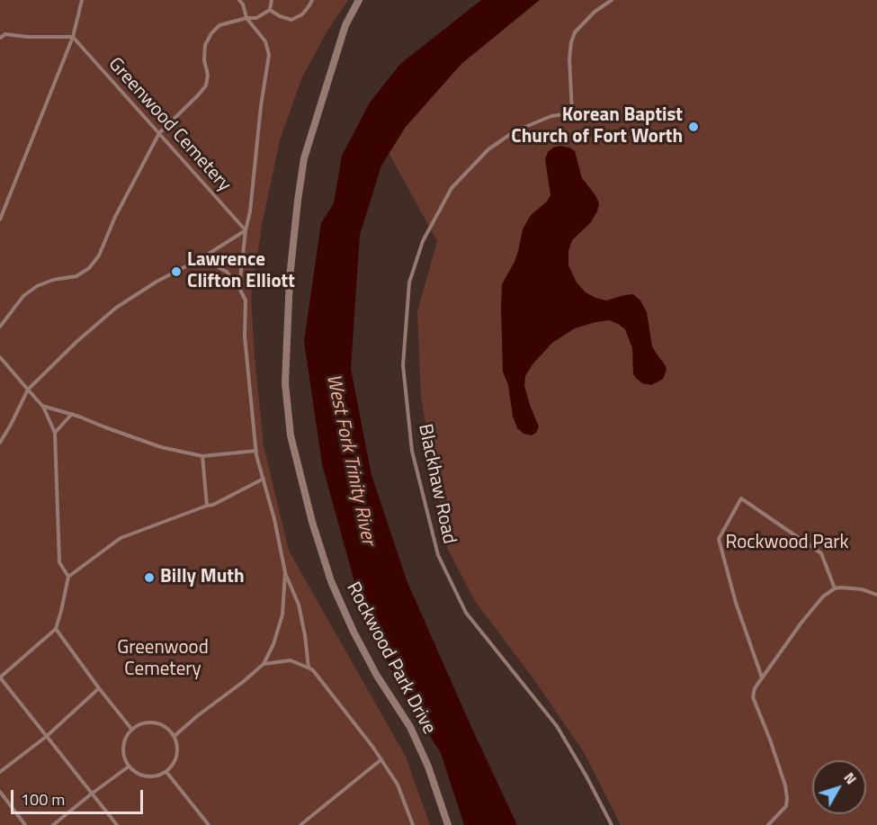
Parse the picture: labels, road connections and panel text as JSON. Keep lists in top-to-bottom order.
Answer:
{
  "streets": {
    "street": ["Rockwood Park Drive"],
    "lane": ["Greenwood Cemetery", "Blackhaw Road"]
  },
  "water": ["West Fork Trinity River"],
  "parks": ["Rockwood Park", "Greenwood Cemetery"],
  "places": ["Korean Baptist Church of Fort Worth", "Lawrence Clifton Elliott", "Billy Muth"],
  "scale_bar": "100 m",
  "north": "top right"
}
